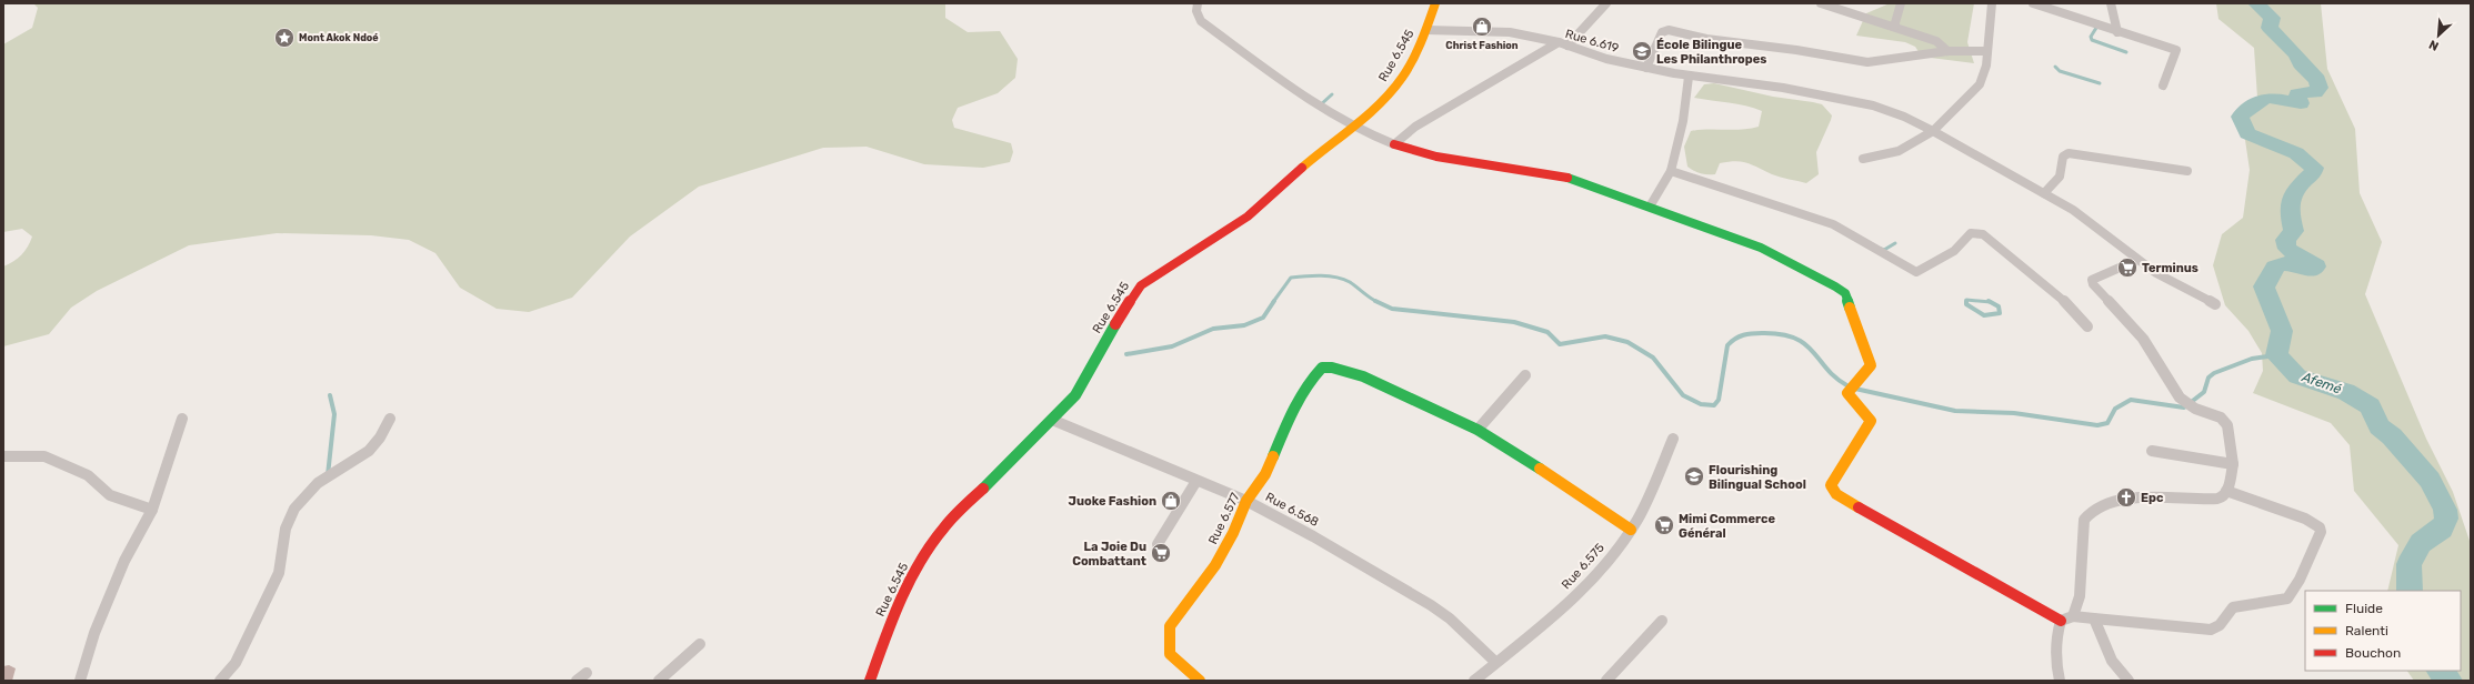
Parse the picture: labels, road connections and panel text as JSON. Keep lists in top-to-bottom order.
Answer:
{
  "streets": {
    "street": [
      "Rue 6.619",
      "Rue 6.545",
      "Rue 6.568",
      "Rue 6.577",
      "Rue 6.575"
    ]
  },
  "crossings": [
    ["Rue 6.545", "Rue 6.568"],
    ["Rue 6.568", "Rue 6.577"],
    ["Rue 6.568", "Rue 6.575"]
  ],
  "water": ["Afemé"],
  "places": {
    "shop": ["Christ Fashion", "Juoke Fashion"],
    "place": ["Mont Akok Ndoé"],
    "school or university": ["École Bilingue Les Philanthropes", "Flourishing Bilingual School"],
    "supermarket": ["Terminus", "Mimi Commerce Général", "La Joie Du Combattant"],
    "church": ["Epc"]
  },
  "legend": ["Fluide", "Ralenti", "Bouchon"],
  "north": "bottom left"
}
